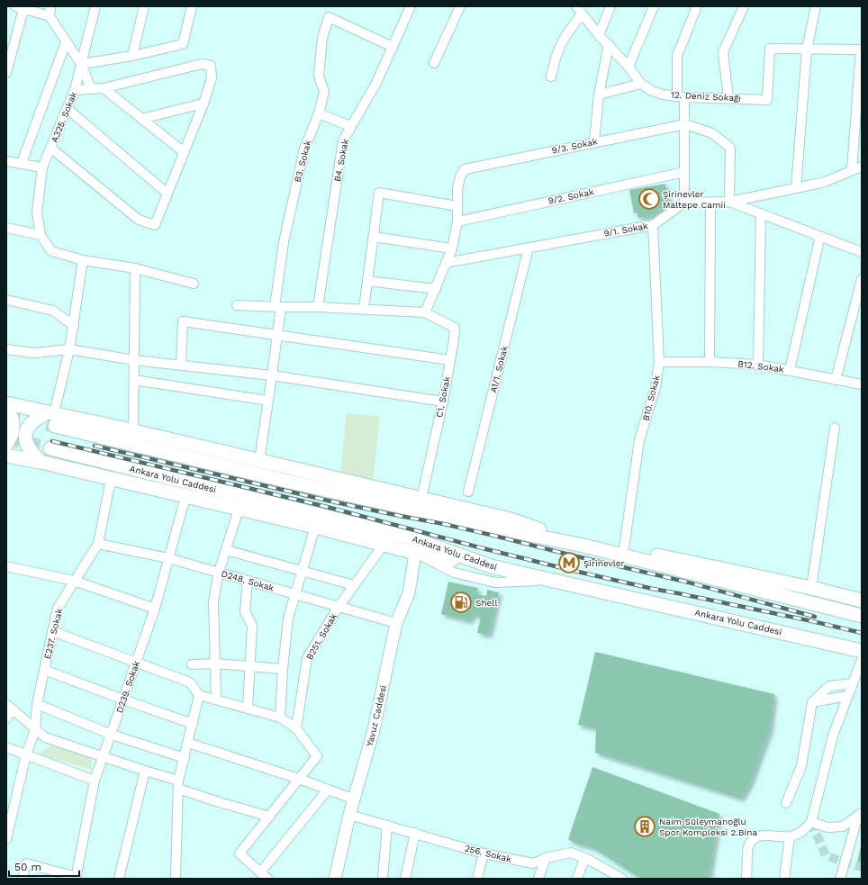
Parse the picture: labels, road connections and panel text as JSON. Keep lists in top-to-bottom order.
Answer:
{
  "streets": {
    "highway": ["Ankara Yolu Caddesi"],
    "main road": ["Yavuz Caddesi"],
    "street": [
      "12. Deniz Sokağı",
      "A325. Sokak",
      "9/3. Sokak",
      "B4. Sokak",
      "B3. Sokak",
      "9/2. Sokak",
      "9/1. Sokak",
      "B12. Sokak",
      "A1/1. Sokak",
      "C1. Sokak",
      "B10. Sokak",
      "D248. Sokak",
      "E237. Sokak",
      "B251. Sokak",
      "D239. Sokak",
      "256. Sokak"
    ]
  },
  "crossings": [
    ["B4. Sokak", "B3. Sokak"],
    ["9/1. Sokak", "A1/1. Sokak"],
    ["9/1. Sokak", "B10. Sokak"],
    ["B12. Sokak", "B10. Sokak"],
    ["D248. Sokak", "E237. Sokak"],
    ["D248. Sokak", "B251. Sokak"],
    ["D248. Sokak", "D239. Sokak"],
    ["D248. Sokak", "Yavuz Caddesi"],
    ["Yavuz Caddesi", "256. Sokak"]
  ],
  "places": {
    "mosque": ["Şirinevler Maltepe Camii"],
    "metro station": ["Şirinevler"],
    "fuel station": ["Shell"],
    "building": ["Naim Süleymanoğlu Spor Kompleksi 2.Bina"]
  },
  "scale_bar": "50 m"
}
